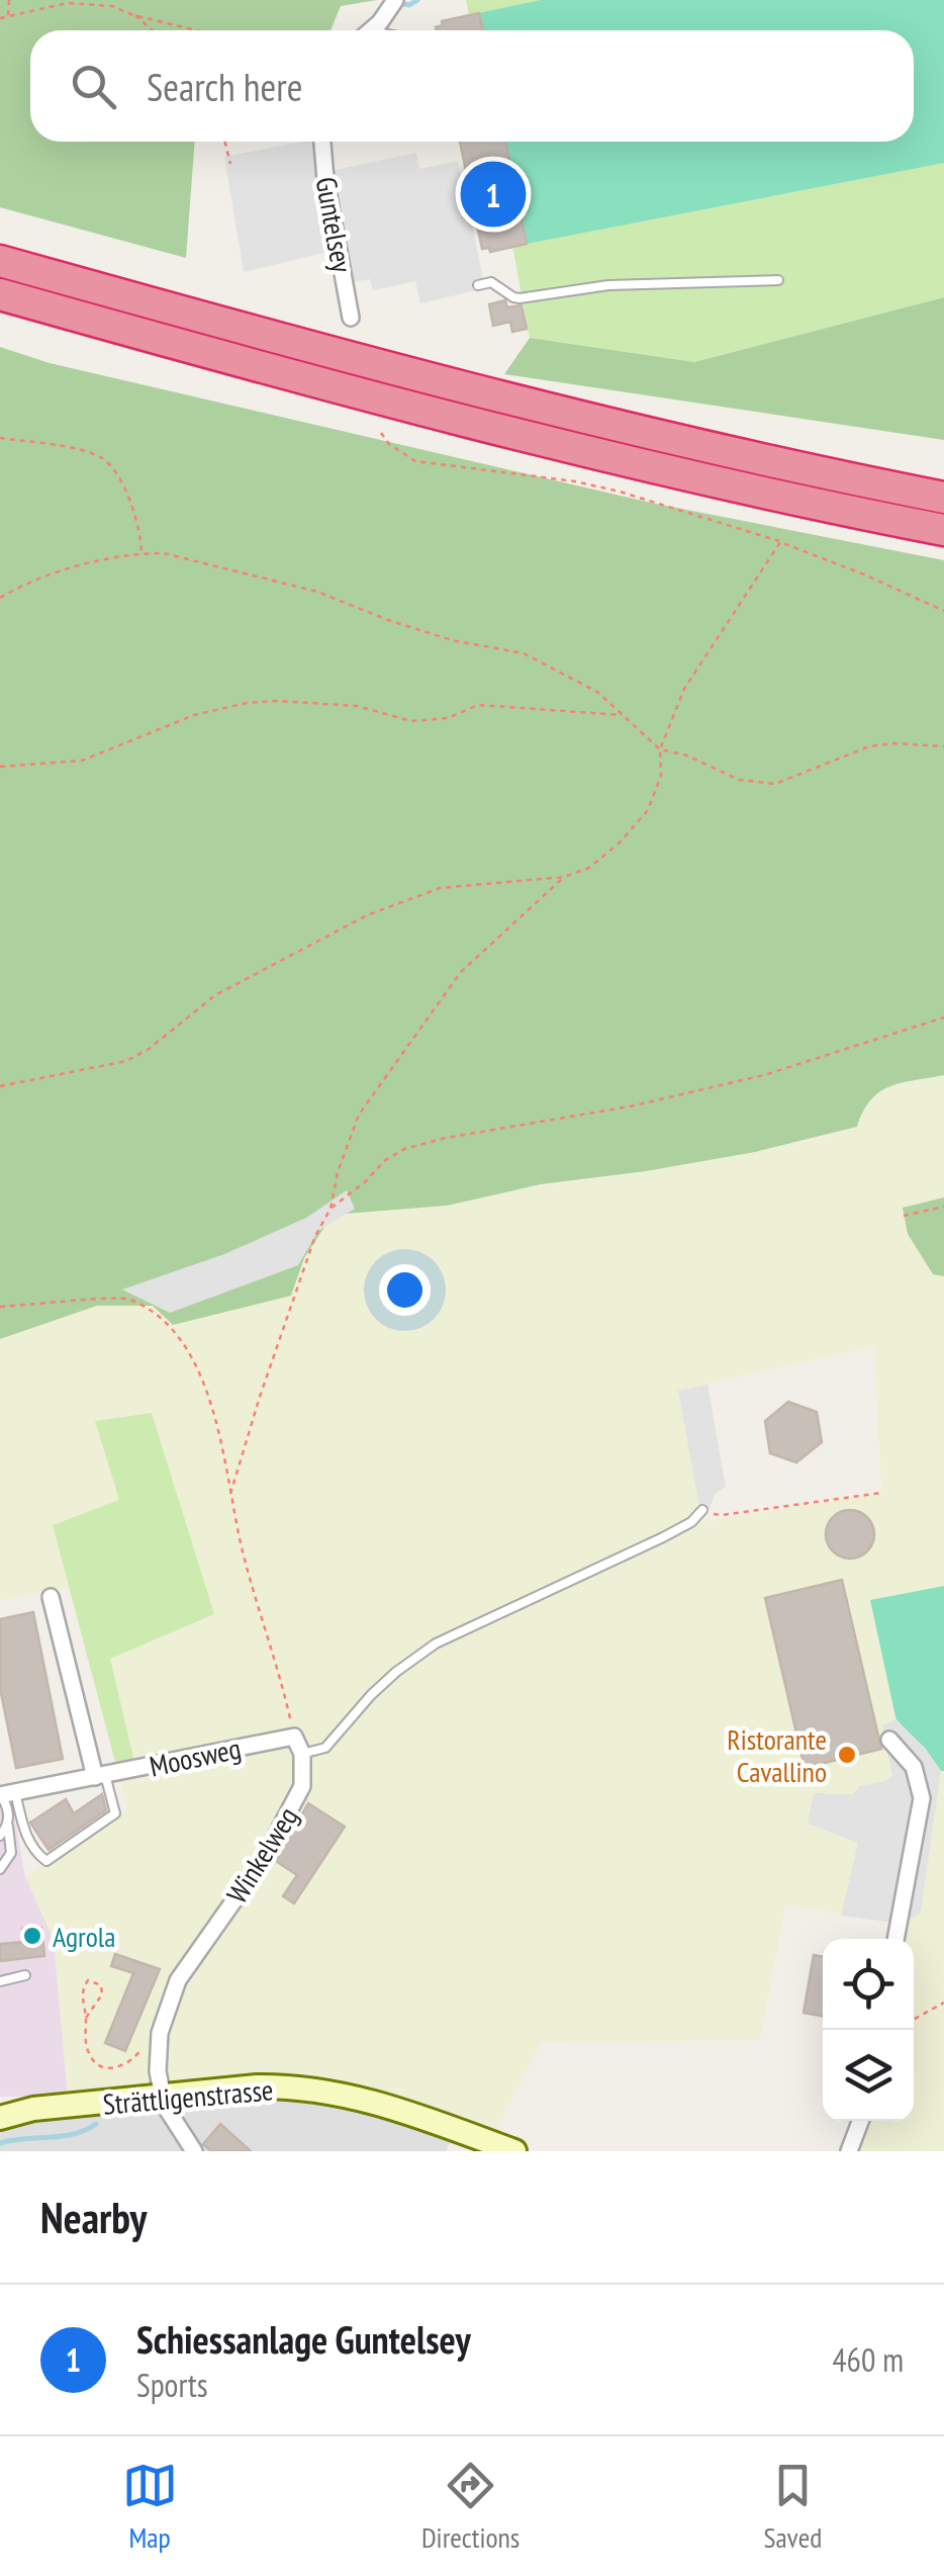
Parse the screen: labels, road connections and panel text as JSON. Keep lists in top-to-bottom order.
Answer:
{
  "streets": {
    "main road": ["Strättligenstrasse"],
    "street": ["Guntelsey", "Moosweg", "Winkelweg"]
  },
  "places": ["Ristorante Cavallino", "Agrola"],
  "page": {
    "search": "Search here",
    "pins": "1",
    "heading": "Nearby",
    "list": [
      {
        "mark": "1",
        "name": "Schiessanlage Guntelsey",
        "note": "Sports",
        "value": "460 m"
      }
    ],
    "nav": ["Map", "Directions", "Saved"]
  }
}
